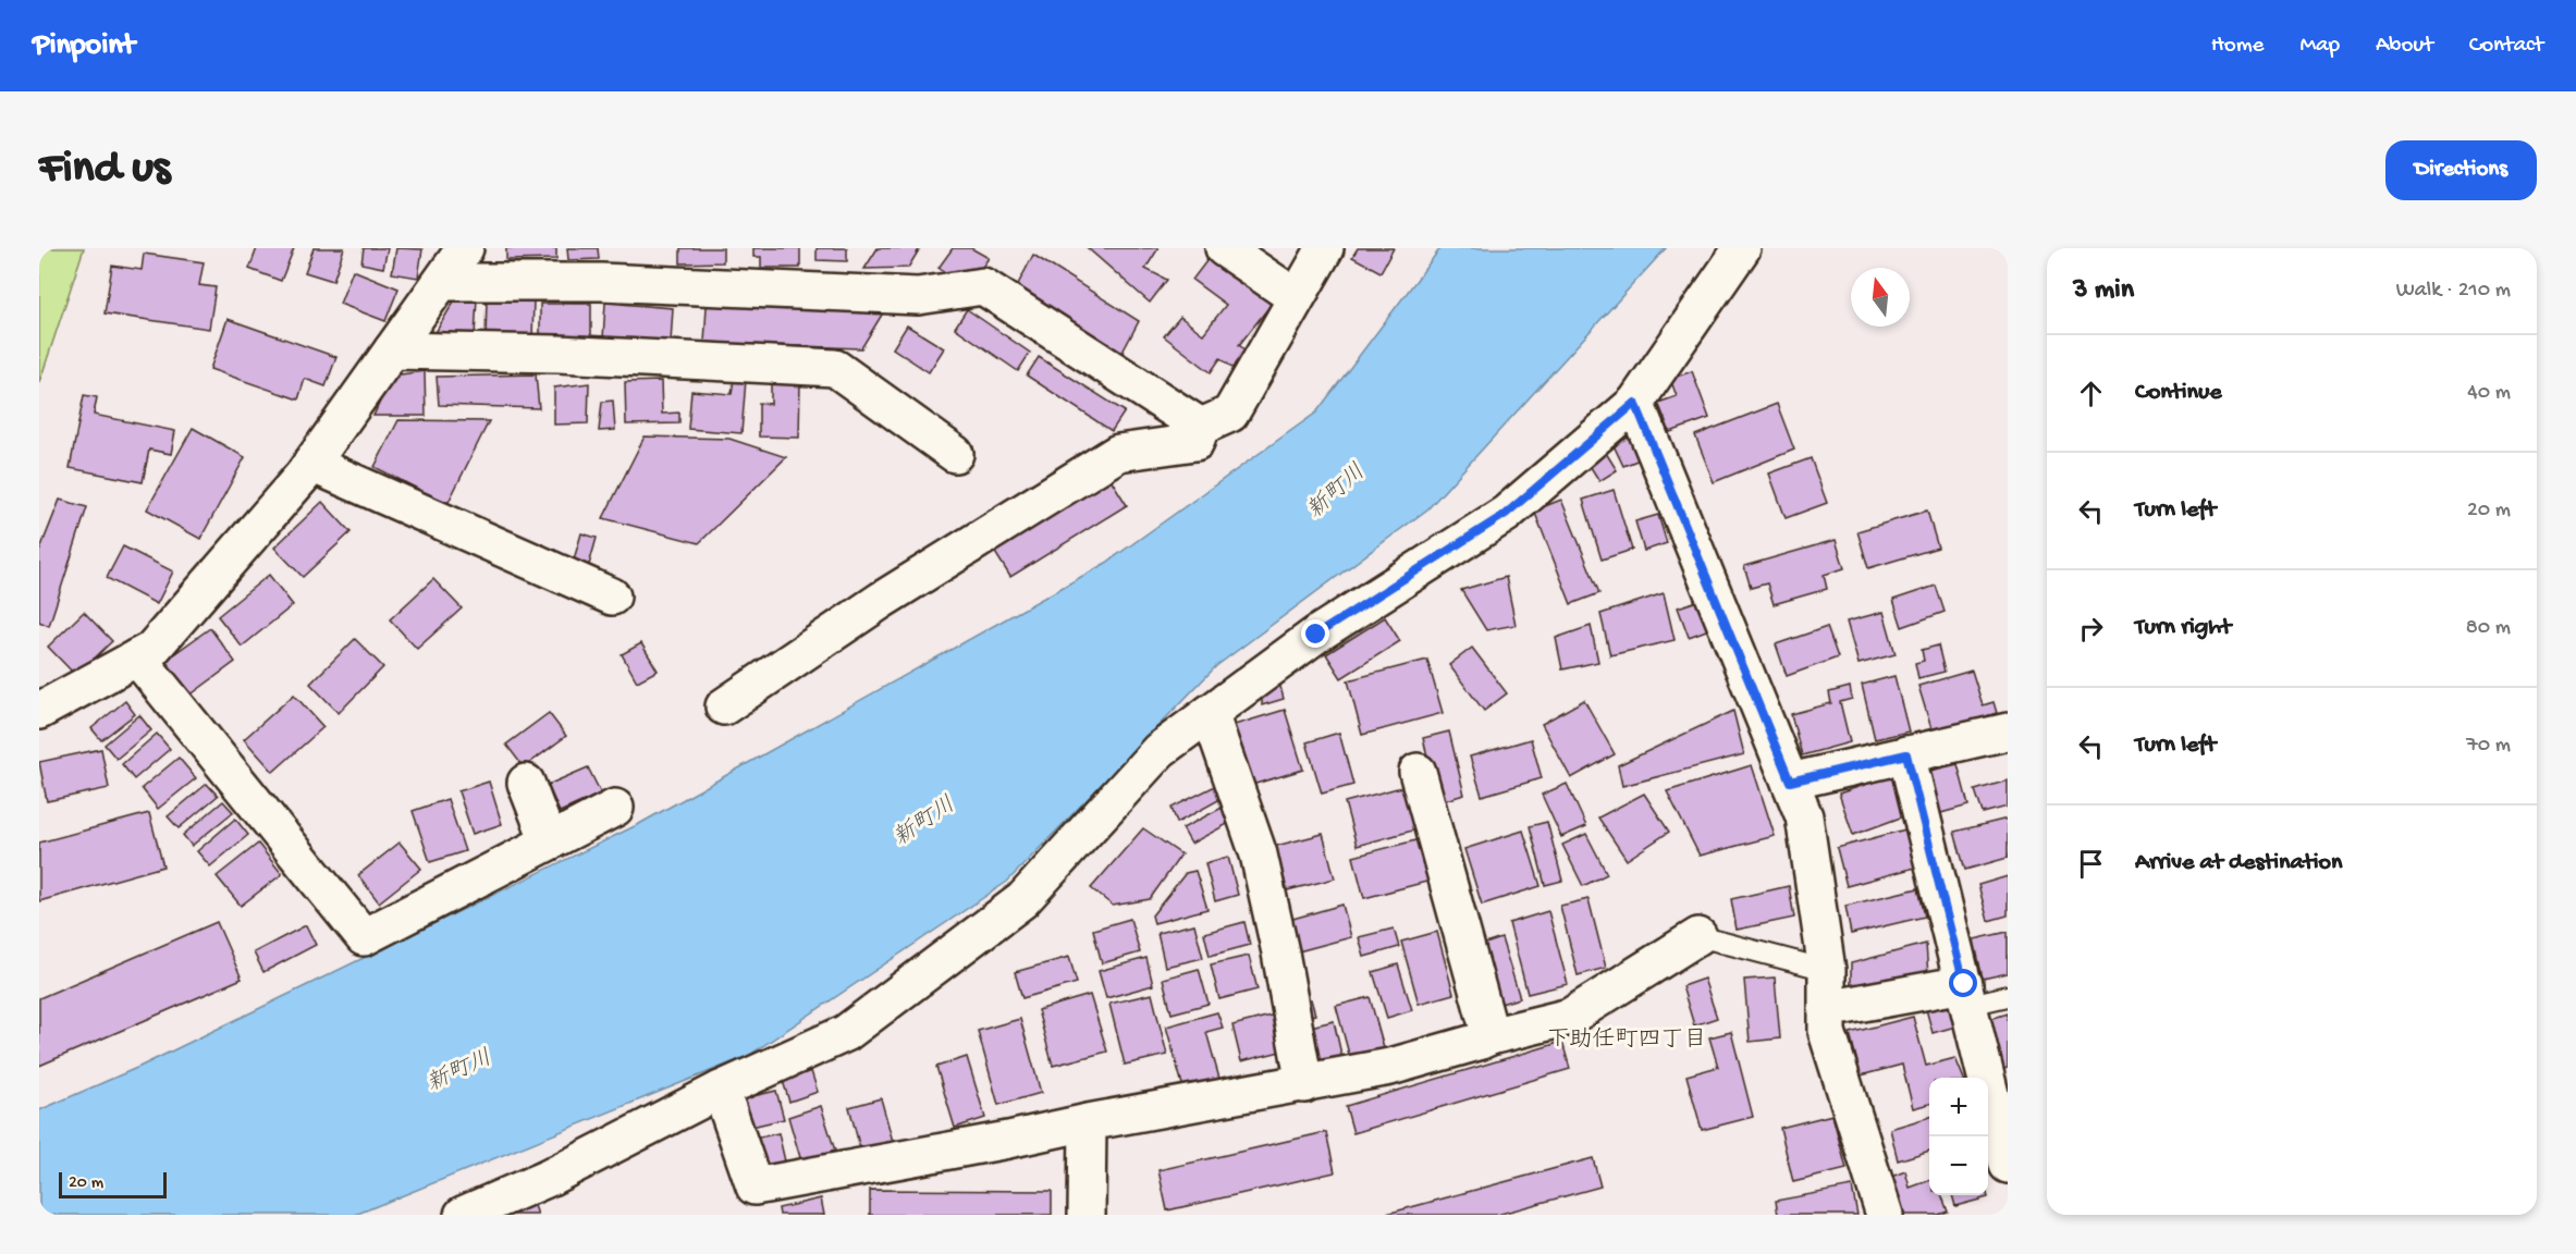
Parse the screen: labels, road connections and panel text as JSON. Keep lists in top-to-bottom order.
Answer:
{
  "districts": ["下助任町四丁目"],
  "water": ["新町川"],
  "scale_bar": "20 m",
  "north": "top",
  "page": {
    "header": "Pinpoint",
    "nav": [
      "Home",
      "Map",
      "About",
      "Contact"
    ],
    "buttons": "Directions",
    "title": "Find us",
    "heading": ["3 min", "Walk · 210 m"],
    "list": [
      ["Continue", "40 m"],
      ["Turn left", "20 m"],
      ["Turn right", "80 m"],
      ["Turn left", "70 m"],
      "Arrive at destination"
    ],
    "map_buttons": ["+", "−"],
    "scale": "20 m"
  }
}
